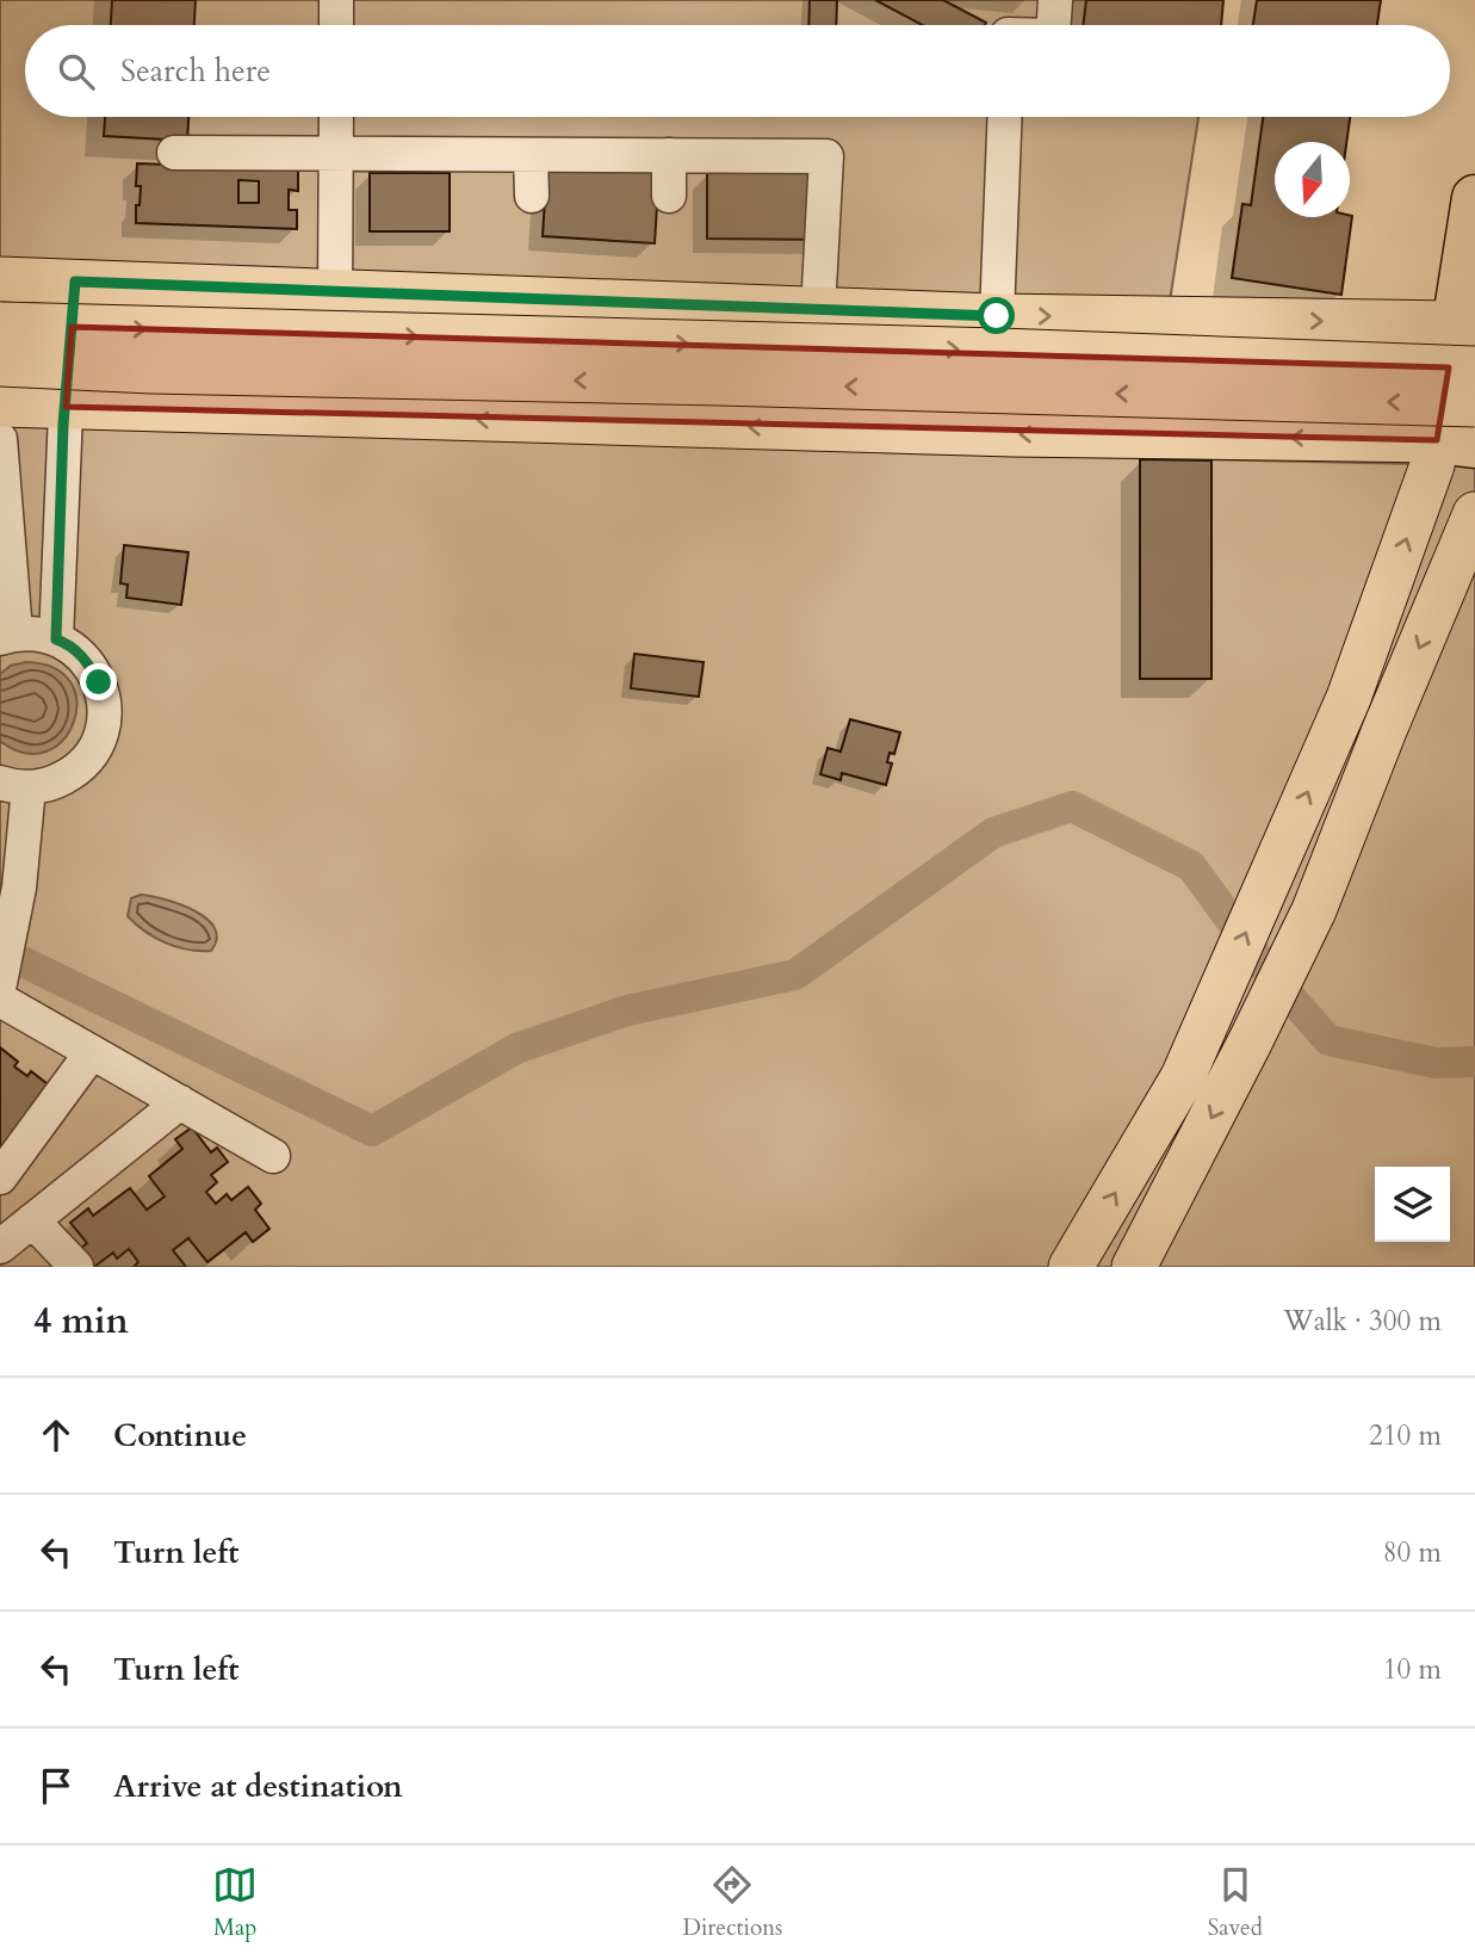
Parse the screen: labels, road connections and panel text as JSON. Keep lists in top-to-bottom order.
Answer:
{
  "north": "bottom",
  "page": {
    "search": "Search here",
    "heading": ["4 min", "Walk · 300 m"],
    "list": [
      ["Continue", "210 m"],
      ["Turn left", "80 m"],
      ["Turn left", "10 m"],
      "Arrive at destination"
    ],
    "nav": ["Map", "Directions", "Saved"]
  }
}
